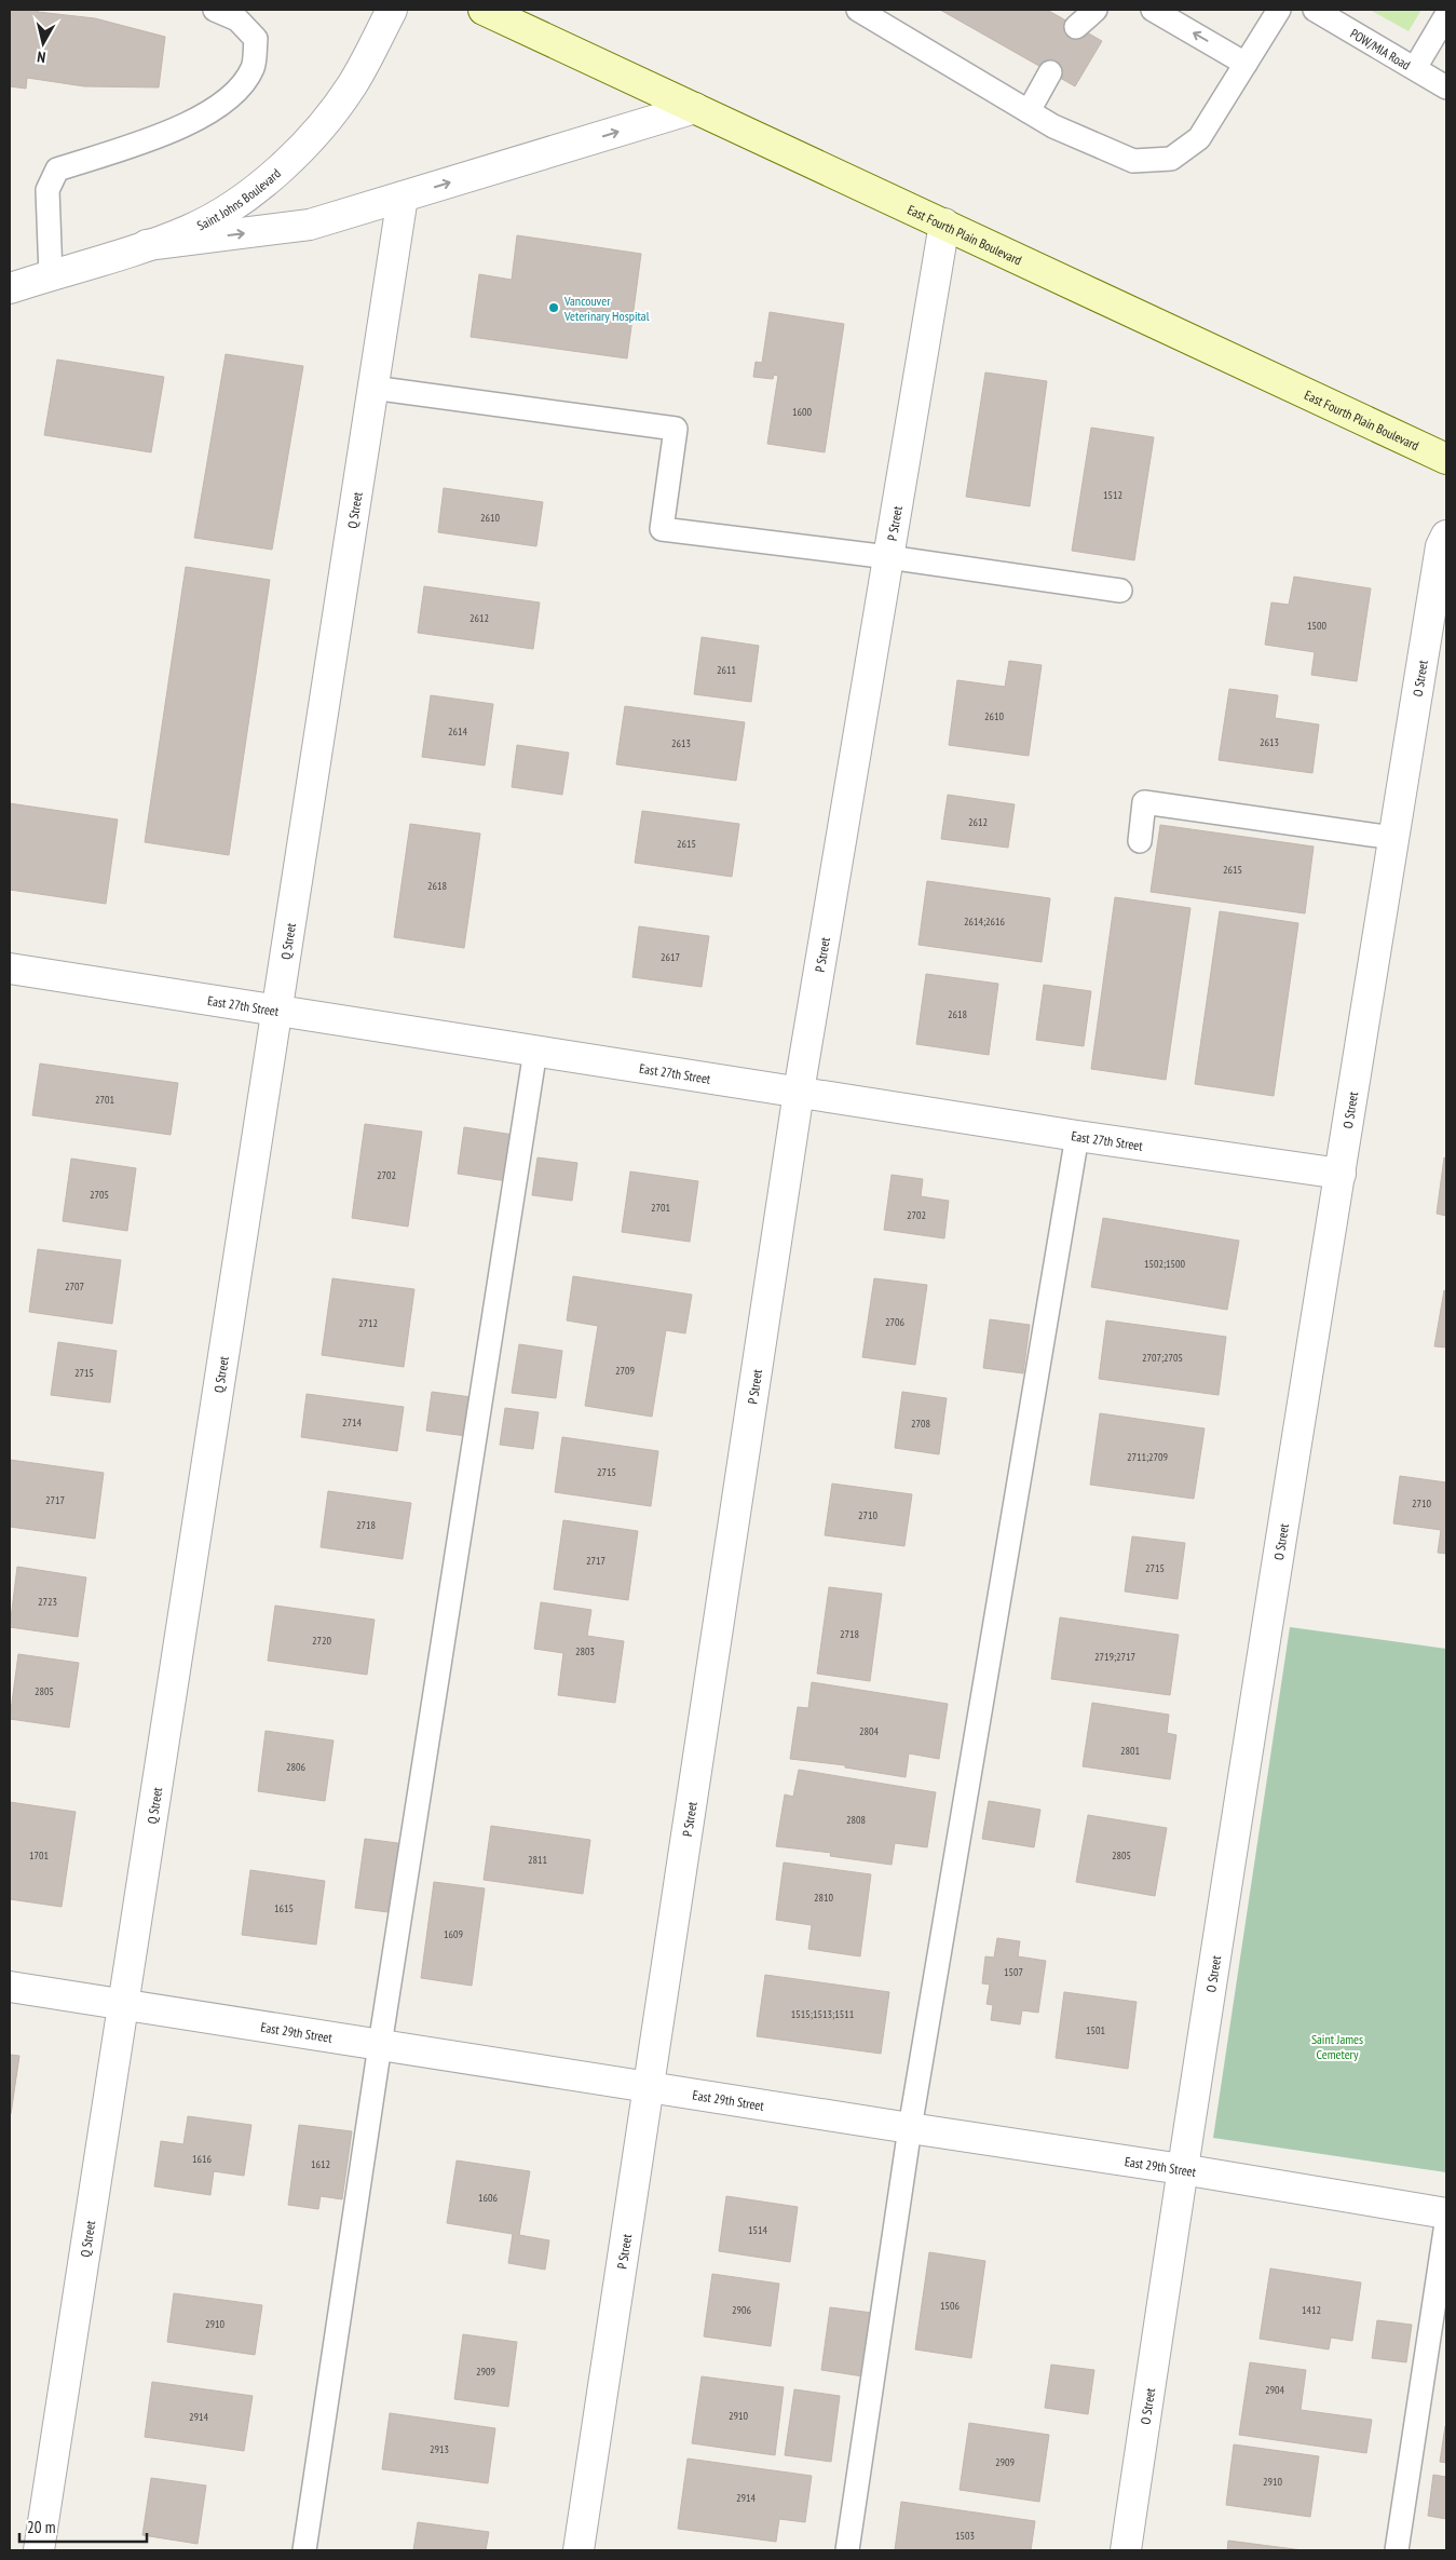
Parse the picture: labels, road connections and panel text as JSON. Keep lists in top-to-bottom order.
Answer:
{
  "streets": {
    "main road": ["East Fourth Plain Boulevard"],
    "street": [
      "Saint Johns Boulevard",
      "Q Street",
      "P Street",
      "O Street",
      "East 27th Street",
      "East 29th Street"
    ],
    "lane": ["POW/MIA Road"]
  },
  "crossings": [
    ["East Fourth Plain Boulevard", "P Street"],
    ["Q Street", "East 27th Street"],
    ["Q Street", "East 29th Street"],
    ["P Street", "East 27th Street"],
    ["P Street", "East 29th Street"],
    ["O Street", "East 27th Street"],
    ["O Street", "East 29th Street"]
  ],
  "parks": ["Saint James Cemetery"],
  "places": ["Vancouver Veterinary Hospital"],
  "house_numbers": [
    "1600",
    "1512",
    "2610",
    "2612",
    "1500",
    "2611",
    "2610",
    "2614",
    "2613",
    "2613",
    "2612",
    "2615",
    "2615",
    "2618",
    "2614;2616",
    "2617",
    "2618",
    "2701",
    "2702",
    "2705",
    "2701",
    "2702",
    "1502;1500",
    "2707",
    "2706",
    "2712",
    "2707;2705",
    "2709",
    "2715",
    "2714",
    "2708",
    "2711;2709",
    "2715",
    "2717",
    "2710",
    "2710",
    "2718",
    "2717",
    "2715",
    "2723",
    "2718",
    "2720",
    "2803",
    "2719;2717",
    "2805",
    "2804",
    "2801",
    "2806",
    "2808",
    "1701",
    "2805",
    "2811",
    "2810",
    "1615",
    "1609",
    "1507",
    "1515;1513;1511",
    "1501",
    "1616",
    "1612",
    "1606",
    "1514",
    "1506",
    "2906",
    "1412",
    "2910",
    "2909",
    "2904",
    "2910",
    "2914",
    "2913",
    "2909",
    "2910",
    "2914",
    "1503"
  ],
  "scale_bar": "20 m",
  "north": "bottom"
}
